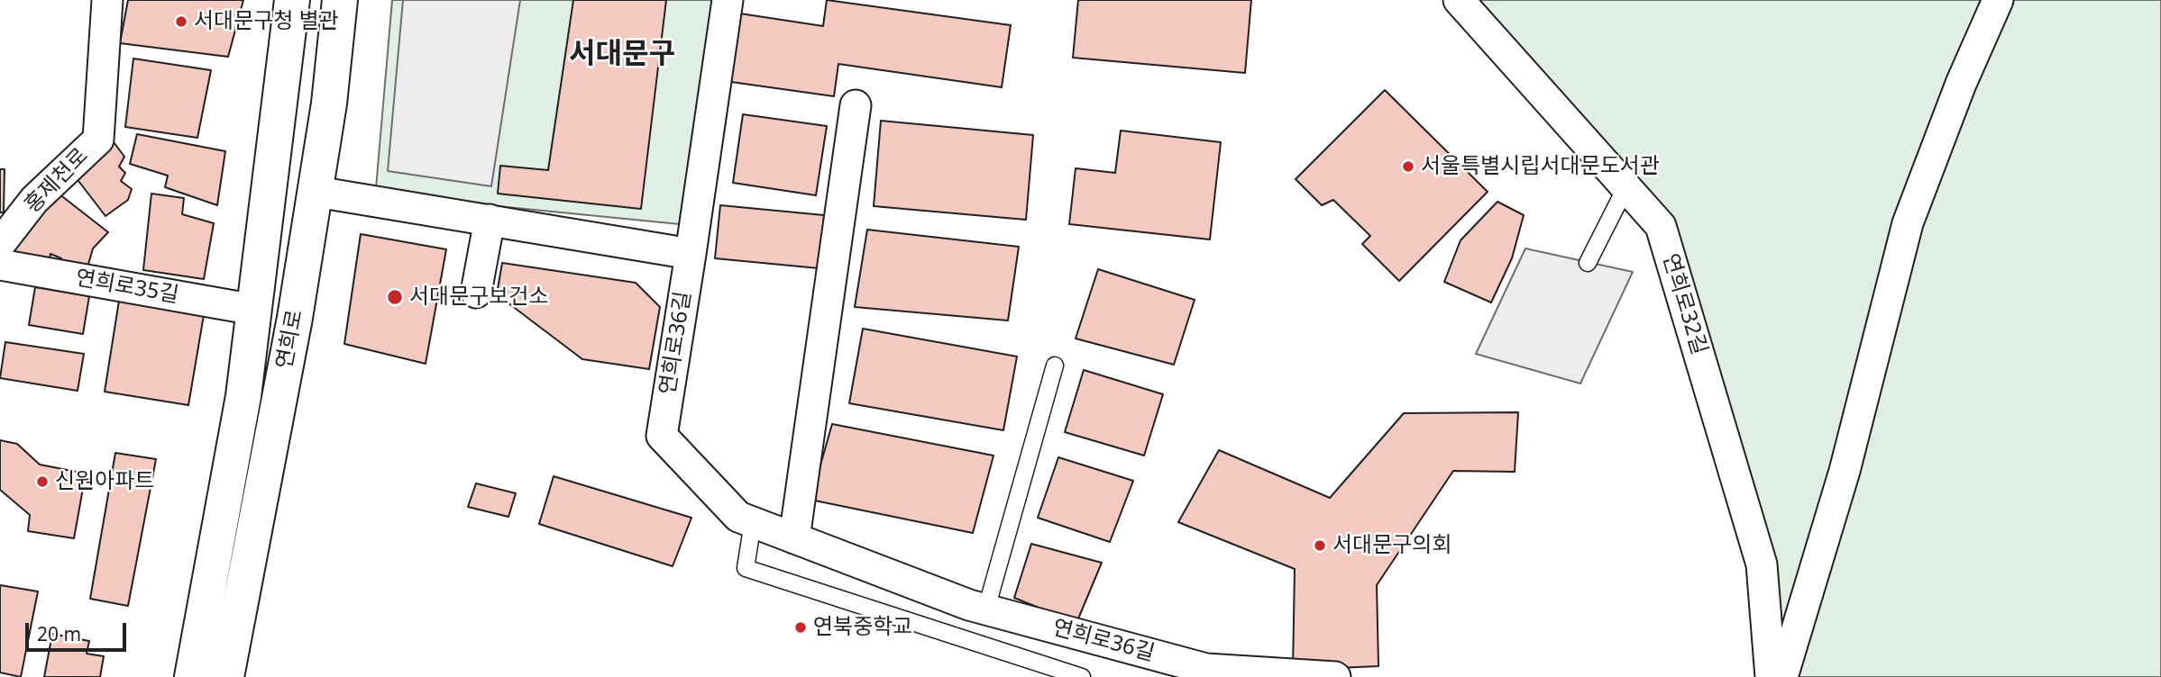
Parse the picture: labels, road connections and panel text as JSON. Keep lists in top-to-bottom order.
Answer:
{
  "streets": {
    "main road": ["연희로"],
    "street": [
      "홍제천로",
      "연희로35길",
      "연희로32길",
      "연희로36길"
    ]
  },
  "crossings": [
    ["연희로35길", "연희로"]
  ],
  "districts": ["서대문구"],
  "places": [
    "서대문구청 별관",
    "서울특별시립서대문도서관",
    "서대문구보건소",
    "신원아파트",
    "서대문구의회",
    "연북중학교"
  ],
  "scale_bar": "20 m"
}
